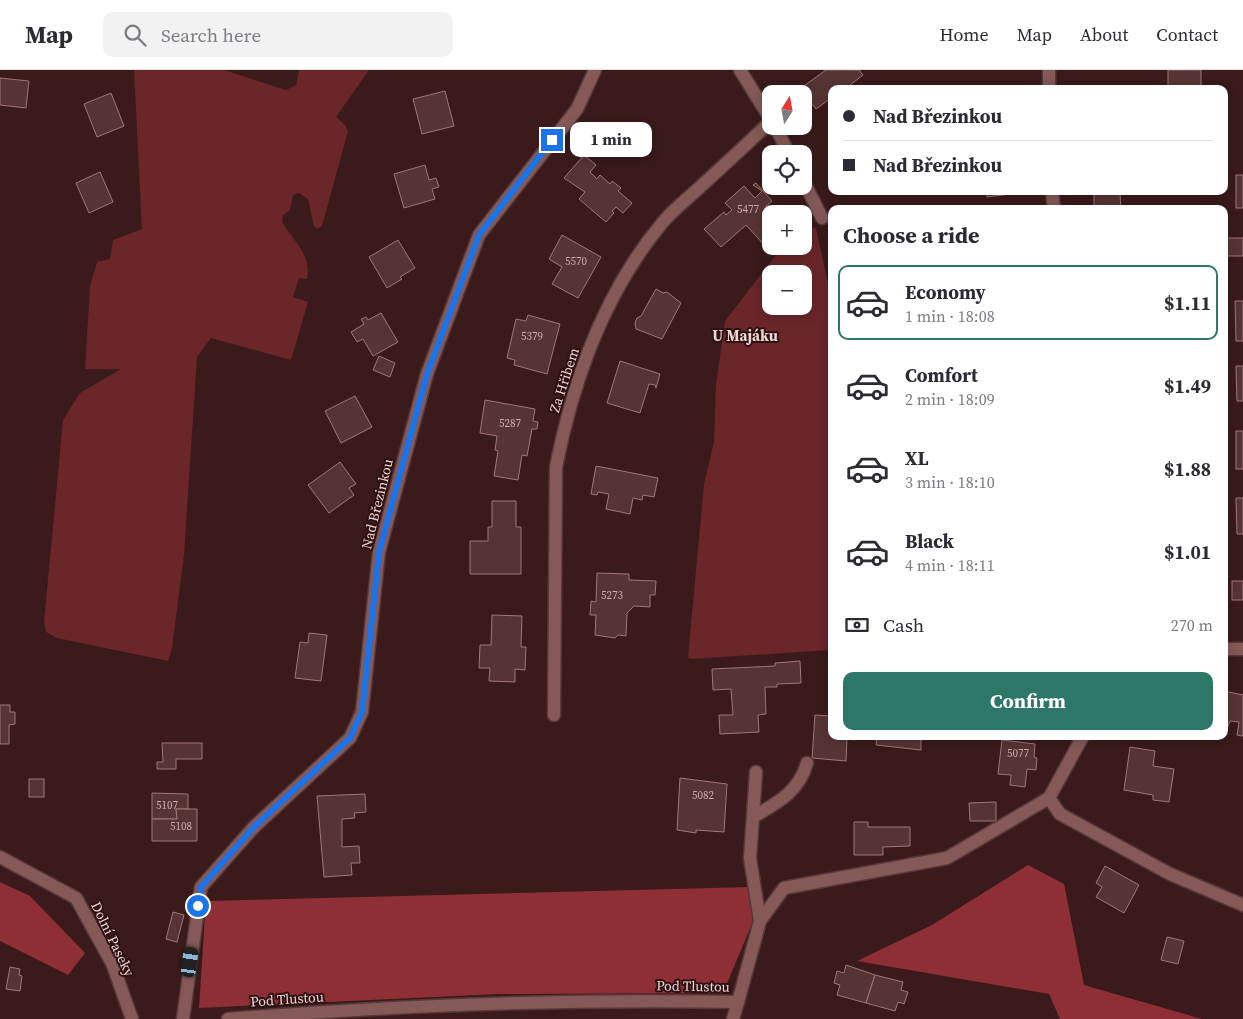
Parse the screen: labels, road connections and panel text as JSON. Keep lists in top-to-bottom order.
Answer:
{
  "streets": {
    "street": [
      "Za Hřibem",
      "Nad Březinkou",
      "Dolní Paseky",
      "Pod Tlustou"
    ]
  },
  "districts": ["U Majáku"],
  "house_numbers": [
    "5477",
    "5570",
    "5379",
    "5287",
    "5273",
    "5077",
    "5082",
    "5107",
    "5108"
  ],
  "north": "top",
  "page": {
    "header": "Map",
    "search": "Search here",
    "nav": [
      "Home",
      "Map",
      "About",
      "Contact"
    ],
    "map_buttons": ["+", "−"],
    "banner": ["Nad Březinkou", "Nad Březinkou"],
    "bubble": "1 min",
    "heading": "Choose a ride",
    "list": [
      {
        "name": "Economy",
        "note": "1 min · 18:08",
        "value": "$1.11"
      },
      {
        "name": "Comfort",
        "note": "2 min · 18:09",
        "value": "$1.49"
      },
      {
        "name": "XL",
        "note": "3 min · 18:10",
        "value": "$1.88"
      },
      {
        "name": "Black",
        "note": "4 min · 18:11",
        "value": "$1.01"
      }
    ],
    "pay": ["Cash", "270 m"],
    "buttons": "Confirm"
  }
}
